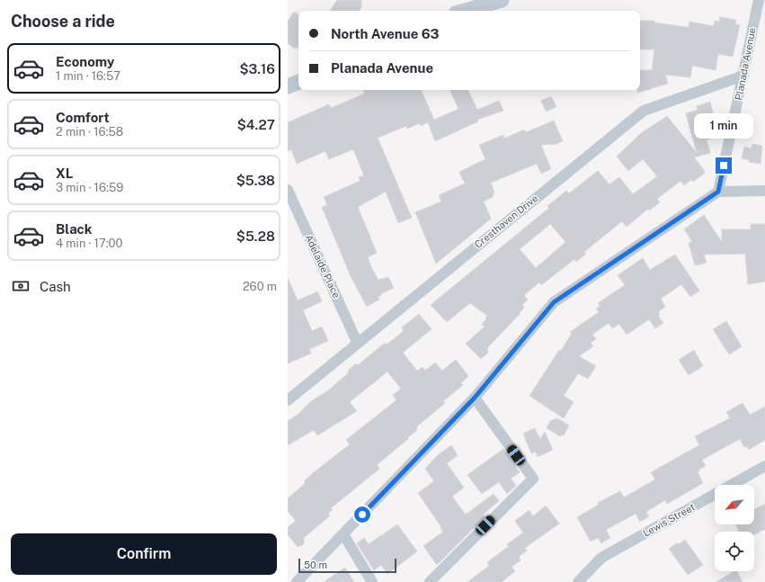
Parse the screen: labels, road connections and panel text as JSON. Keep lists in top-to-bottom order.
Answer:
{
  "streets": {
    "street": [
      "Planada Avenue",
      "Cresthaven Drive",
      "Adelaide Place",
      "Lewis Street"
    ]
  },
  "crossings": [
    ["Planada Avenue", "Cresthaven Drive"],
    ["Cresthaven Drive", "Adelaide Place"]
  ],
  "scale_bar": "50 m",
  "north": "bottom left",
  "page": {
    "heading": "Choose a ride",
    "banner": ["North Avenue 63", "Planada Avenue"],
    "list": [
      {
        "name": "Economy",
        "note": "1 min · 16:57",
        "value": "$3.16"
      },
      {
        "name": "Comfort",
        "note": "2 min · 16:58",
        "value": "$4.27"
      },
      {
        "name": "XL",
        "note": "3 min · 16:59",
        "value": "$5.38"
      },
      {
        "name": "Black",
        "note": "4 min · 17:00",
        "value": "$5.28"
      }
    ],
    "bubble": "1 min",
    "pay": ["Cash", "260 m"],
    "buttons": "Confirm",
    "scale": "50 m"
  }
}
